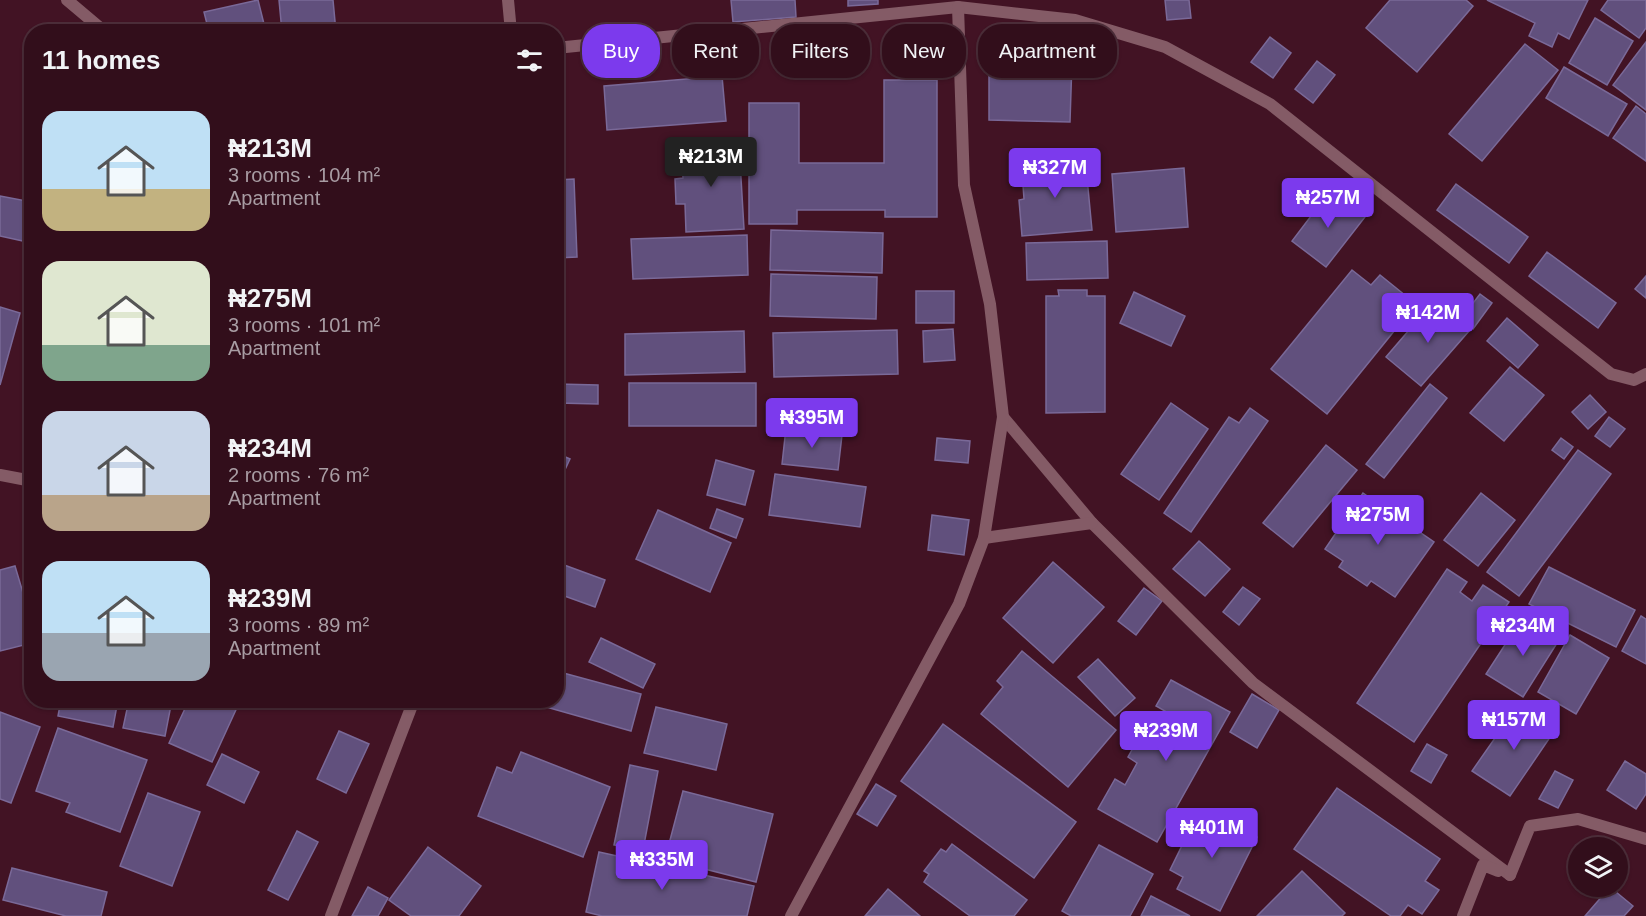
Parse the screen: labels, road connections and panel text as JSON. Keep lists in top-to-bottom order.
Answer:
{
  "page": {
    "chip": [
      "Buy",
      "Rent",
      "Filters",
      "New",
      "Apartment"
    ],
    "heading": "11 homes",
    "list": [
      {
        "name": "₦213M",
        "note": "3 rooms · 104 m² · Apartment"
      },
      {
        "name": "₦275M",
        "note": "3 rooms · 101 m² · Apartment"
      },
      {
        "name": "₦234M",
        "note": "2 rooms · 76 m² · Apartment"
      },
      {
        "name": "₦239M",
        "note": "3 rooms · 89 m² · Apartment"
      }
    ],
    "price": [
      "₦213M",
      "₦327M",
      "₦257M",
      "₦142M",
      "₦395M",
      "₦275M",
      "₦234M",
      "₦157M",
      "₦239M",
      "₦401M",
      "₦335M"
    ]
  }
}
